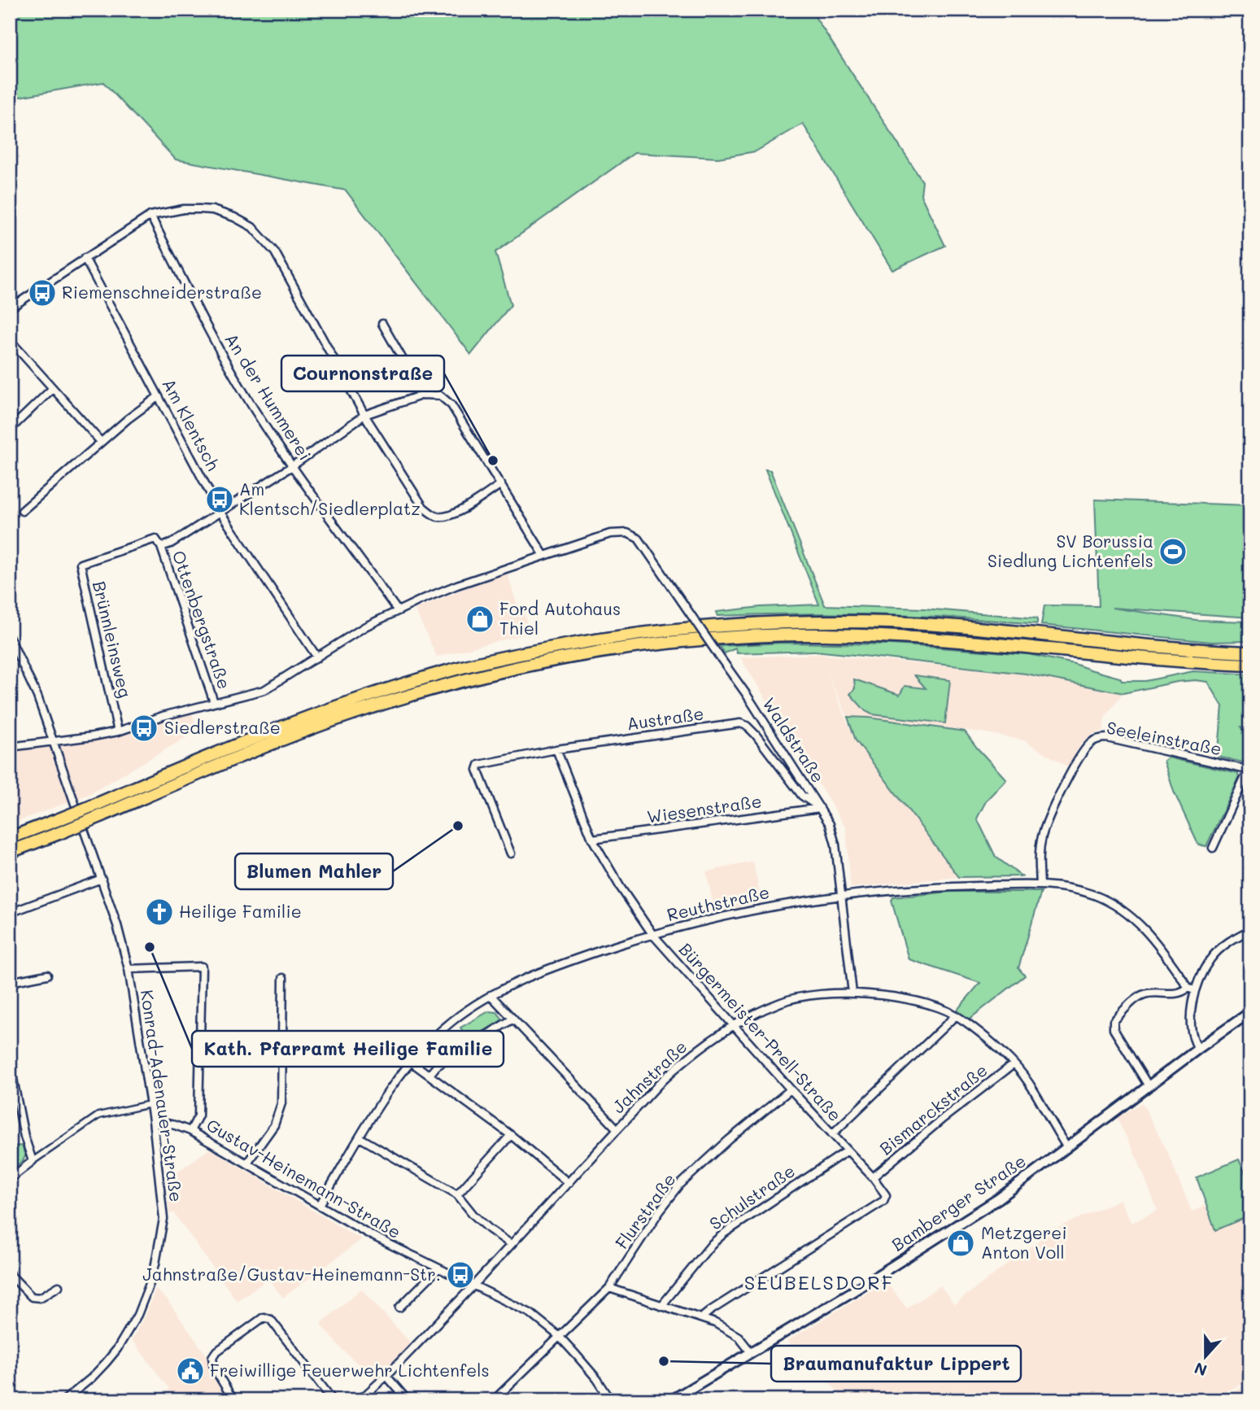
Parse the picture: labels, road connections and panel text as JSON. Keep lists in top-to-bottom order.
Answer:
{
  "streets": {
    "street": [
      "An der Hummerei",
      "Am Klentsch",
      "Ottenbergstraße",
      "Brünnleinsweg",
      "Austraße",
      "Seeleinstraße",
      "Waldstraße",
      "Wiesenstraße",
      "Reuthstraße",
      "Bürgermeister-Prell-Straße",
      "Jahnstraße",
      "Konrad-Adenauer-Straße",
      "Bismarckstraße",
      "Gustav-Heinemann-Straße",
      "Schulstraße",
      "Bamberger Straße",
      "Flurstraße"
    ]
  },
  "crossings": [
    ["Ottenbergstraße", "Brünnleinsweg"],
    ["Austraße", "Waldstraße"],
    ["Austraße", "Wiesenstraße"],
    ["Austraße", "Bürgermeister-Prell-Straße"],
    ["Seeleinstraße", "Reuthstraße"],
    ["Waldstraße", "Wiesenstraße"],
    ["Waldstraße", "Reuthstraße"],
    ["Waldstraße", "Jahnstraße"],
    ["Wiesenstraße", "Bürgermeister-Prell-Straße"],
    ["Reuthstraße", "Bürgermeister-Prell-Straße"],
    ["Reuthstraße", "Gustav-Heinemann-Straße"],
    ["Bürgermeister-Prell-Straße", "Jahnstraße"],
    ["Bürgermeister-Prell-Straße", "Bismarckstraße"],
    ["Bürgermeister-Prell-Straße", "Schulstraße"],
    ["Bürgermeister-Prell-Straße", "Flurstraße"],
    ["Jahnstraße", "Bismarckstraße"],
    ["Jahnstraße", "Gustav-Heinemann-Straße"],
    ["Jahnstraße", "Bamberger Straße"],
    ["Konrad-Adenauer-Straße", "Gustav-Heinemann-Straße"],
    ["Gustav-Heinemann-Straße", "Flurstraße"]
  ],
  "districts": ["SEUBELSDORF"],
  "places": {
    "bus stop": [
      "Riemenschneiderstraße",
      "Am Klentsch/Siedlerplatz",
      "Siedlerstraße",
      "Jahnstraße/Gustav-Heinemann-Str."
    ],
    "other": [
      "Cournonstraße",
      "Blumen Mahler",
      "Kath. Pfarramt Heilige Familie",
      "Braumanufaktur Lippert"
    ],
    "sports": ["SV Borussia Siedlung Lichtenfels"],
    "shop": ["Ford Autohaus Thiel", "Metzgerei Anton Voll"],
    "church": ["Heilige Familie"],
    "public building": ["Freiwillige Feuerwehr Lichtenfels"]
  },
  "north": "bottom"
}
